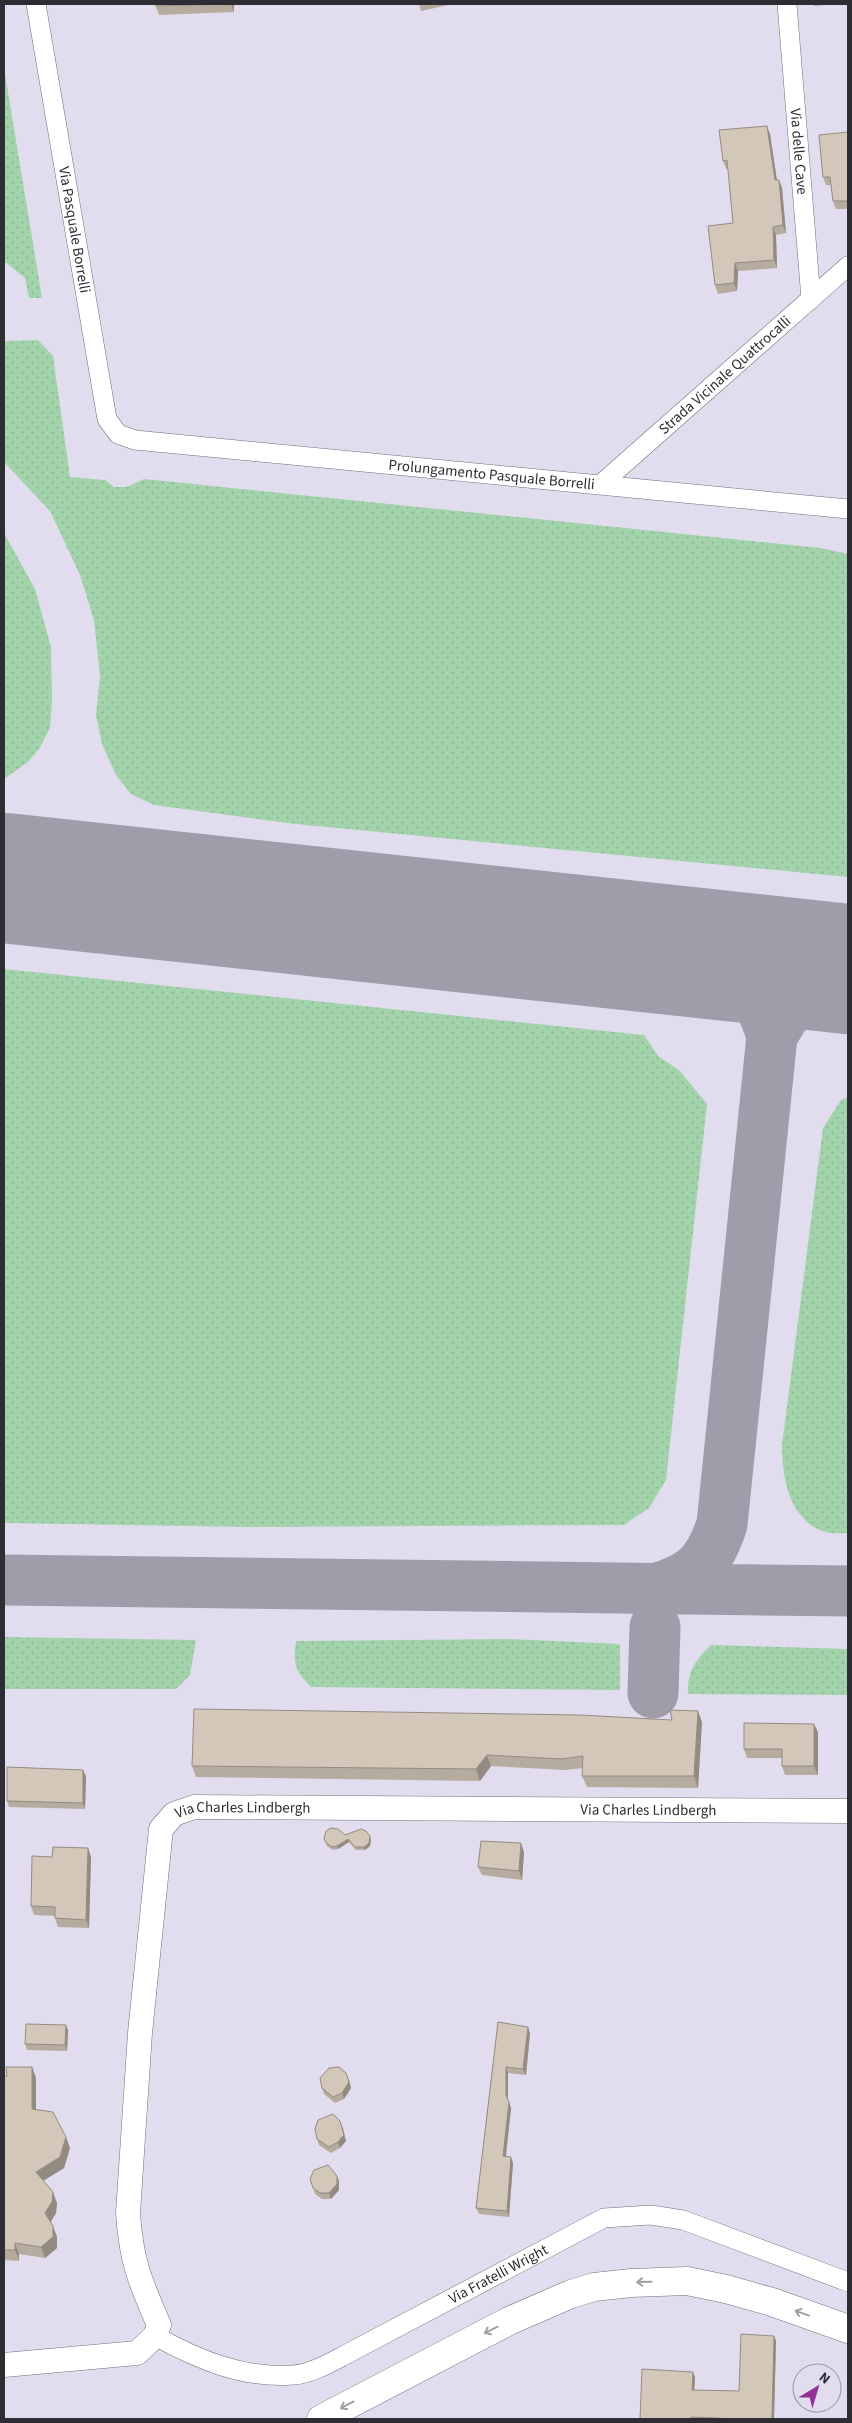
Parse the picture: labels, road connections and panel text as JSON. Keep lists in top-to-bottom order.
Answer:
{
  "streets": {
    "street": [
      "Via delle Cave",
      "Via Pasquale Borrelli",
      "Strada Vicinale Quattrocalli",
      "Prolungamento Pasquale Borrelli",
      "Via Charles Lindbergh",
      "Via Fratelli Wright"
    ]
  },
  "crossings": [
    ["Via delle Cave", "Strada Vicinale Quattrocalli"],
    ["Via Pasquale Borrelli", "Prolungamento Pasquale Borrelli"],
    ["Strada Vicinale Quattrocalli", "Prolungamento Pasquale Borrelli"],
    ["Via Charles Lindbergh", "Via Fratelli Wright"]
  ],
  "north": "top right"
}
